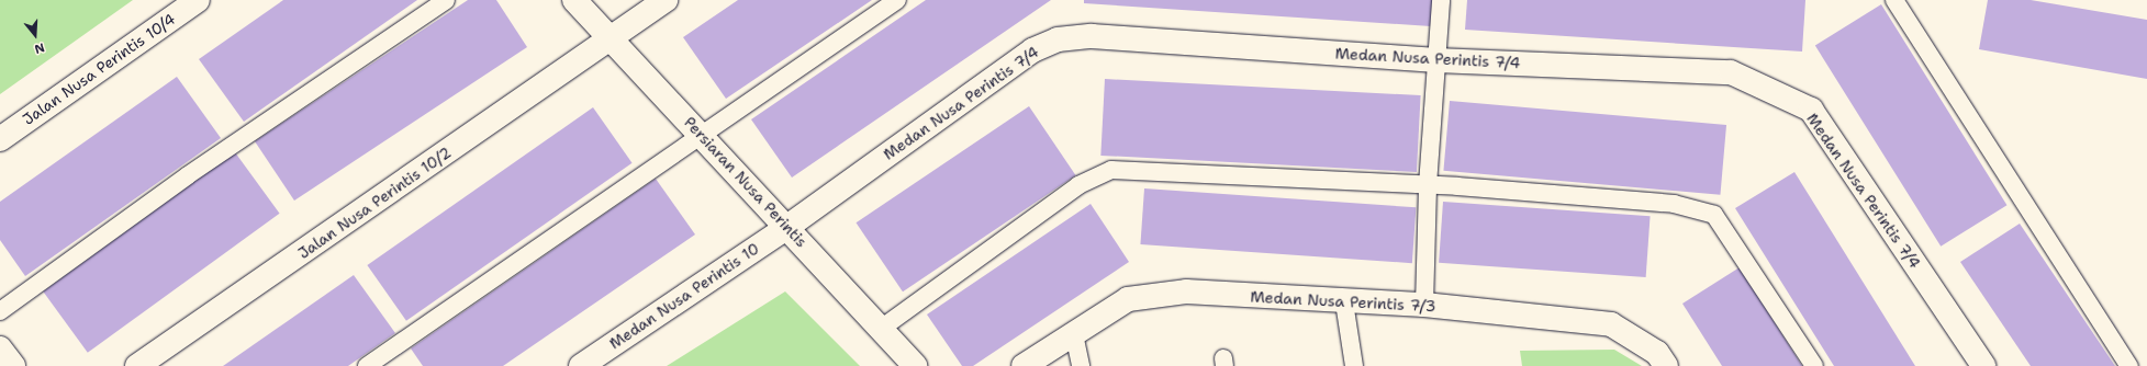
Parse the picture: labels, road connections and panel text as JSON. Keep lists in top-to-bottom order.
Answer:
{
  "streets": {
    "street": [
      "Medan Nusa Perintis 7/4",
      "Jalan Nusa Perintis 10/4",
      "Persiaran Nusa Perintis",
      "Jalan Nusa Perintis 10/2",
      "Medan Nusa Perintis 10",
      "Medan Nusa Perintis 7/3"
    ]
  },
  "crossings": [
    ["Medan Nusa Perintis 7/4", "Persiaran Nusa Perintis"],
    ["Medan Nusa Perintis 7/4", "Medan Nusa Perintis 10"],
    ["Persiaran Nusa Perintis", "Jalan Nusa Perintis 10/2"],
    ["Persiaran Nusa Perintis", "Medan Nusa Perintis 10"]
  ],
  "north": "bottom"
}
